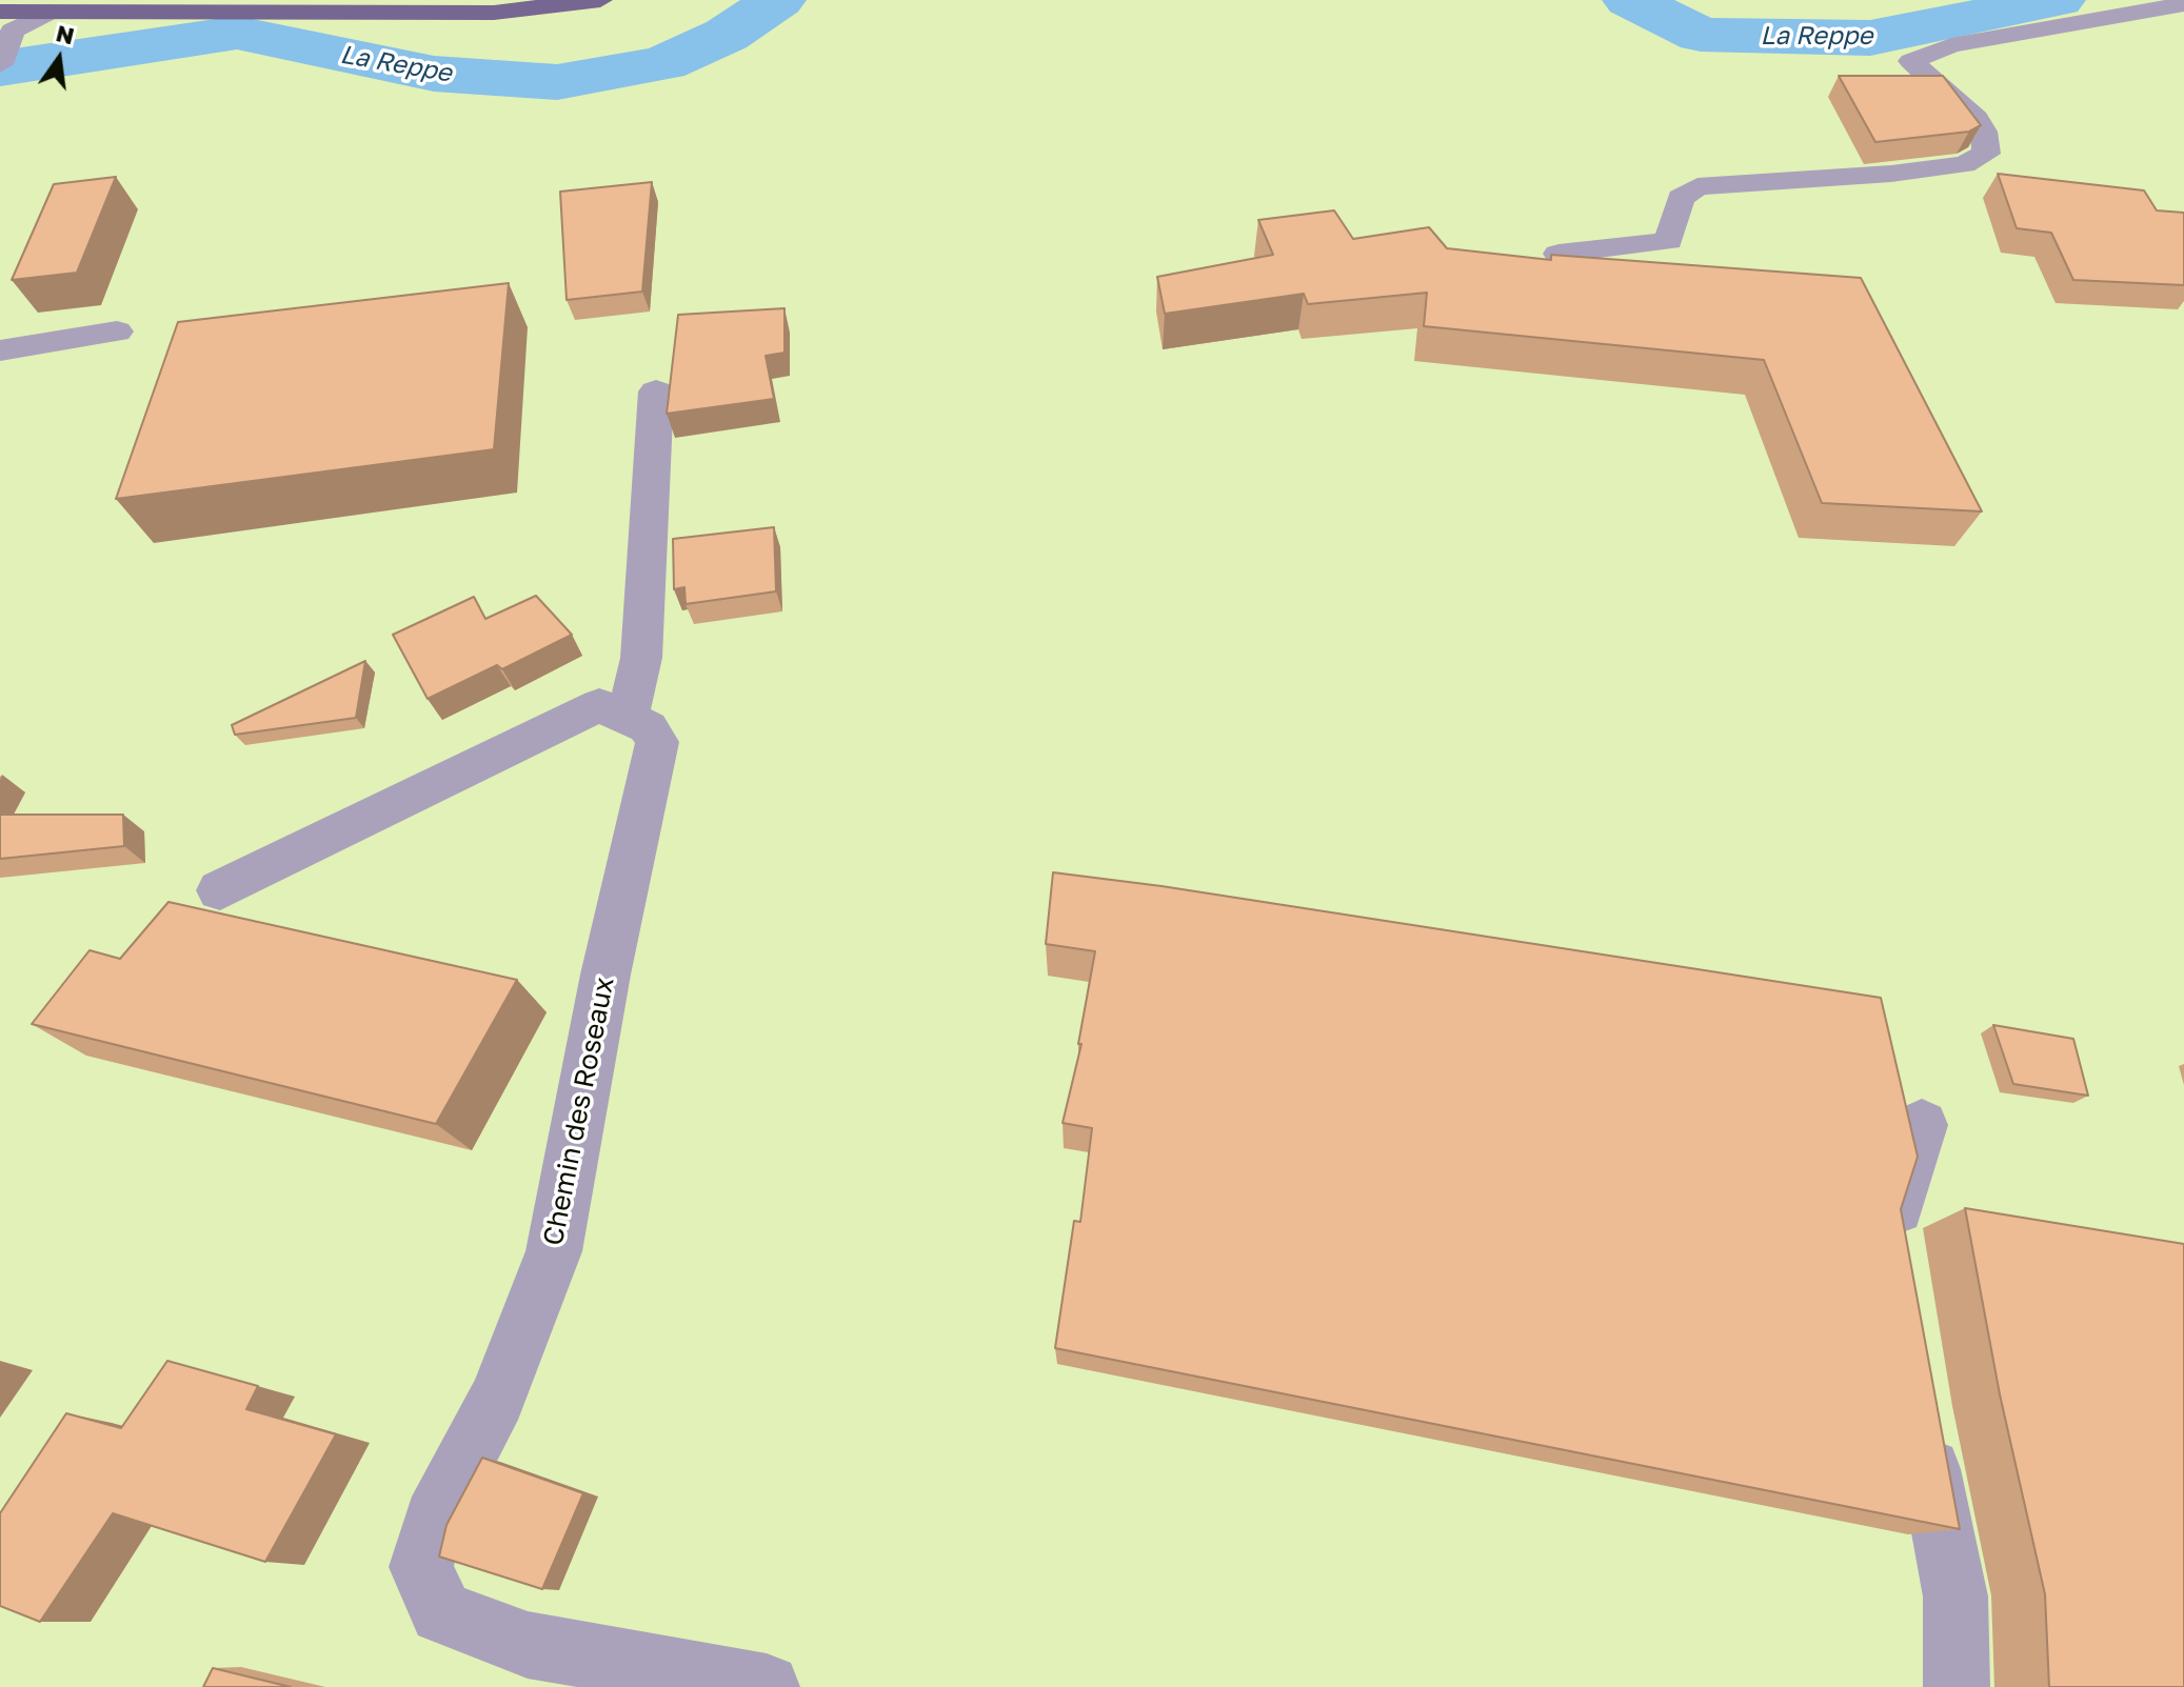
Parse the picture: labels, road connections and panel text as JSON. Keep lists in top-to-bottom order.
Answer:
{
  "streets": {
    "street": ["Chemin des Roseaux"]
  },
  "water": ["La Reppe"],
  "north": "top"
}
